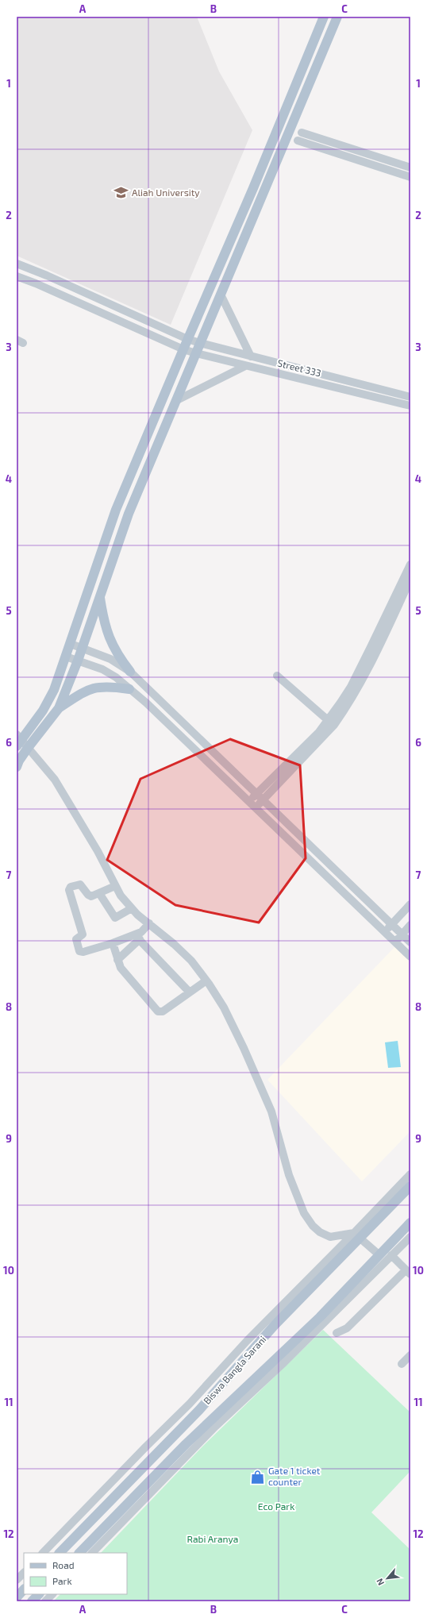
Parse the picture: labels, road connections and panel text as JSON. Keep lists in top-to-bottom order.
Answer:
{
  "streets": {
    "main road": ["Biswa Bangla Sarani"],
    "street": ["Street 333"]
  },
  "parks": ["Eco Park", "Rabi Aranya"],
  "places": {
    "school or university": ["Aliah University"],
    "shop": ["Gate 1 ticket counter"]
  },
  "legend": ["Road", "Park"],
  "north": "bottom left",
  "grid": {
    "columns": ["A", "B", "C"],
    "rows": [
      "1",
      "2",
      "3",
      "4",
      "5",
      "6",
      "7",
      "8",
      "9",
      "10",
      "11",
      "12"
    ]
  }
}
